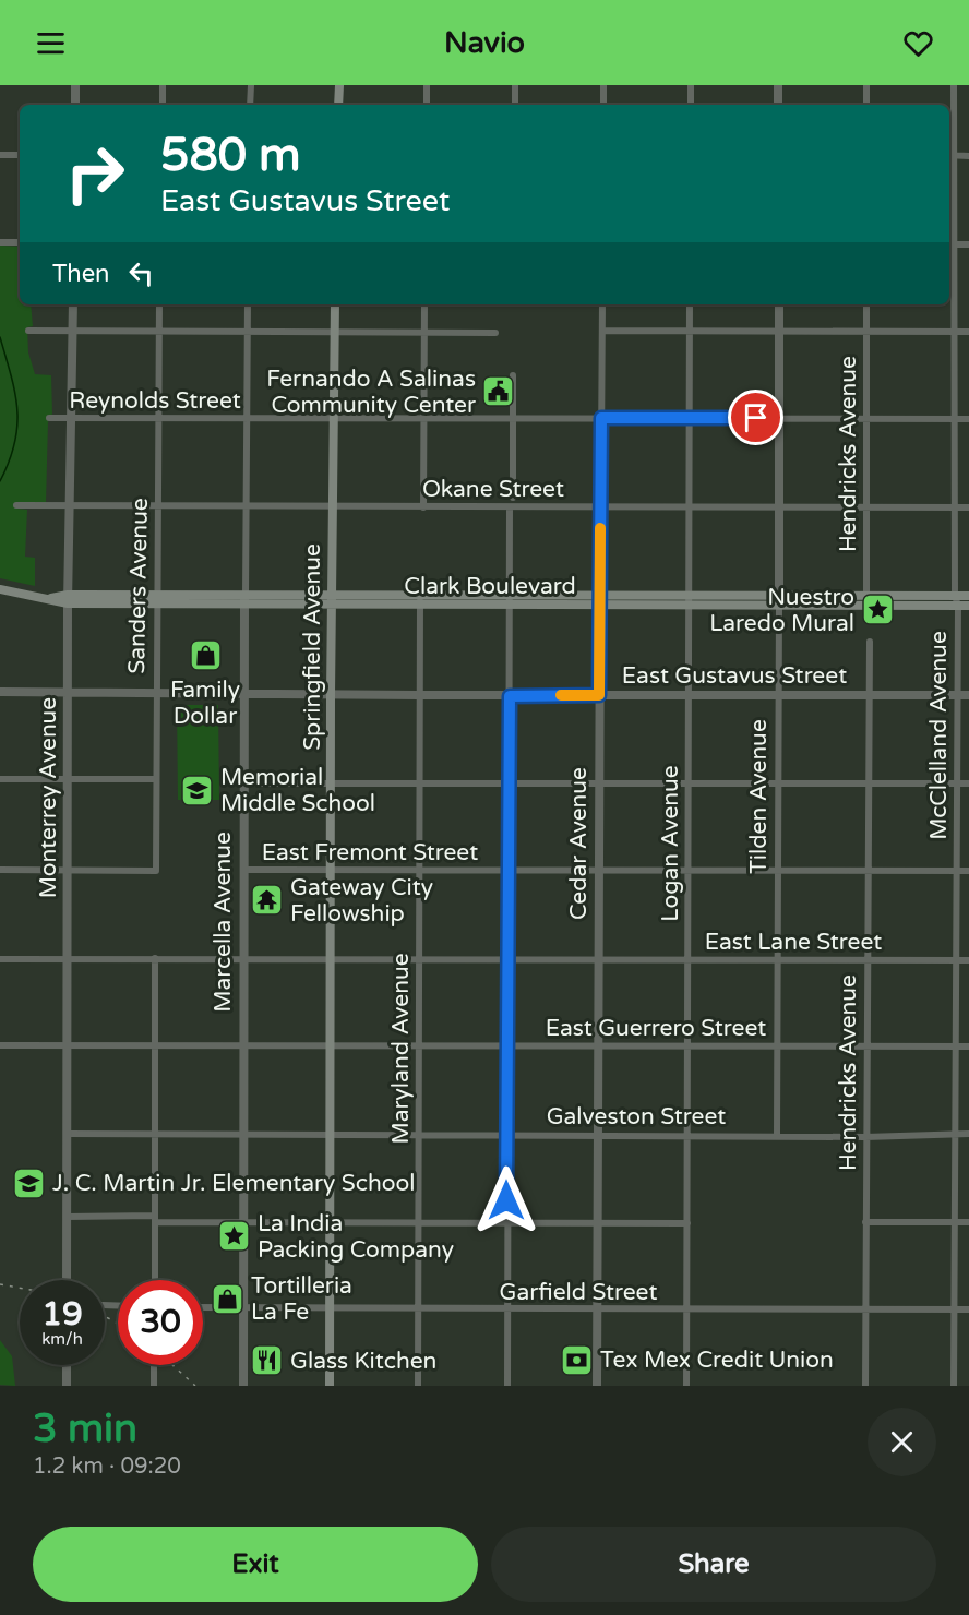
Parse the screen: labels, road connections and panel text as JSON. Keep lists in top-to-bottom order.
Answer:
{
  "streets": {
    "main road": ["Clark Boulevard", "Springfield Avenue"],
    "street": [
      "Reynolds Street",
      "Hendricks Avenue",
      "Okane Street",
      "Sanders Avenue",
      "East Gustavus Street",
      "McClelland Avenue",
      "Tilden Avenue",
      "Monterrey Avenue",
      "Cedar Avenue",
      "Logan Avenue",
      "East Fremont Street",
      "Marcella Avenue",
      "East Lane Street",
      "East Guerrero Street",
      "Maryland Avenue",
      "Galveston Street",
      "Garfield Street"
    ]
  },
  "crossings": [
    ["Reynolds Street", "Hendricks Avenue"],
    ["Reynolds Street", "Sanders Avenue"],
    ["Reynolds Street", "Springfield Avenue"],
    ["Reynolds Street", "McClelland Avenue"],
    ["Reynolds Street", "Tilden Avenue"],
    ["Reynolds Street", "Monterrey Avenue"],
    ["Reynolds Street", "Cedar Avenue"],
    ["Reynolds Street", "Logan Avenue"],
    ["Reynolds Street", "Marcella Avenue"],
    ["Hendricks Avenue", "Okane Street"],
    ["Hendricks Avenue", "Clark Boulevard"],
    ["Hendricks Avenue", "East Gustavus Street"],
    ["Hendricks Avenue", "East Fremont Street"],
    ["Hendricks Avenue", "East Lane Street"],
    ["Hendricks Avenue", "East Guerrero Street"],
    ["Hendricks Avenue", "Galveston Street"],
    ["Hendricks Avenue", "Garfield Street"],
    ["Okane Street", "Sanders Avenue"],
    ["Okane Street", "Springfield Avenue"],
    ["Okane Street", "McClelland Avenue"],
    ["Okane Street", "Tilden Avenue"],
    ["Okane Street", "Monterrey Avenue"],
    ["Okane Street", "Cedar Avenue"],
    ["Okane Street", "Logan Avenue"],
    ["Okane Street", "Marcella Avenue"],
    ["Sanders Avenue", "Clark Boulevard"],
    ["Sanders Avenue", "East Gustavus Street"],
    ["Sanders Avenue", "Monterrey Avenue"],
    ["Clark Boulevard", "Springfield Avenue"],
    ["Clark Boulevard", "McClelland Avenue"],
    ["Clark Boulevard", "Tilden Avenue"],
    ["Clark Boulevard", "Monterrey Avenue"],
    ["Clark Boulevard", "Cedar Avenue"],
    ["Clark Boulevard", "Logan Avenue"],
    ["Clark Boulevard", "Marcella Avenue"],
    ["Clark Boulevard", "Maryland Avenue"],
    ["Springfield Avenue", "East Gustavus Street"],
    ["Springfield Avenue", "East Fremont Street"],
    ["Springfield Avenue", "East Lane Street"],
    ["Springfield Avenue", "East Guerrero Street"],
    ["Springfield Avenue", "Galveston Street"],
    ["Springfield Avenue", "Garfield Street"],
    ["East Gustavus Street", "McClelland Avenue"],
    ["East Gustavus Street", "Tilden Avenue"],
    ["East Gustavus Street", "Monterrey Avenue"],
    ["East Gustavus Street", "Cedar Avenue"],
    ["East Gustavus Street", "Logan Avenue"],
    ["East Gustavus Street", "Marcella Avenue"],
    ["East Gustavus Street", "Maryland Avenue"],
    ["McClelland Avenue", "East Fremont Street"],
    ["McClelland Avenue", "East Lane Street"],
    ["McClelland Avenue", "East Guerrero Street"],
    ["McClelland Avenue", "Galveston Street"],
    ["McClelland Avenue", "Garfield Street"],
    ["Tilden Avenue", "East Fremont Street"],
    ["Tilden Avenue", "East Lane Street"],
    ["Tilden Avenue", "East Guerrero Street"],
    ["Tilden Avenue", "Galveston Street"],
    ["Monterrey Avenue", "East Lane Street"],
    ["Monterrey Avenue", "East Guerrero Street"],
    ["Monterrey Avenue", "Galveston Street"],
    ["Cedar Avenue", "East Fremont Street"],
    ["Cedar Avenue", "East Lane Street"],
    ["Cedar Avenue", "East Guerrero Street"],
    ["Cedar Avenue", "Galveston Street"],
    ["Cedar Avenue", "Garfield Street"],
    ["Logan Avenue", "East Fremont Street"],
    ["Logan Avenue", "East Lane Street"],
    ["Logan Avenue", "East Guerrero Street"],
    ["Logan Avenue", "Galveston Street"],
    ["Logan Avenue", "Garfield Street"],
    ["East Fremont Street", "Marcella Avenue"],
    ["East Fremont Street", "Maryland Avenue"],
    ["Marcella Avenue", "East Lane Street"],
    ["Marcella Avenue", "East Guerrero Street"],
    ["Marcella Avenue", "Galveston Street"],
    ["Marcella Avenue", "Garfield Street"],
    ["East Lane Street", "Maryland Avenue"],
    ["East Guerrero Street", "Maryland Avenue"],
    ["Maryland Avenue", "Galveston Street"],
    ["Maryland Avenue", "Garfield Street"]
  ],
  "places": {
    "public building": ["Fernando A Salinas Community Center"],
    "place": ["Nuestro Laredo Mural", "La India Packing Company"],
    "shop": ["Family Dollar", "Tortilleria La Fe"],
    "school or university": ["Memorial Middle School", "J. C. Martin Jr. Elementary School"],
    "temple": ["Gateway City Fellowship"],
    "bank": ["Tex Mex Credit Union"],
    "restaurant": ["Glass Kitchen"]
  },
  "page": {
    "header": "Navio",
    "turn": ["580 m", "East Gustavus Street"],
    "then": "Then",
    "speed": "19 km/h",
    "limit": "30",
    "heading": ["3 min", "1.2 km · 09:20"],
    "buttons": ["Exit", "Share"]
  }
}
